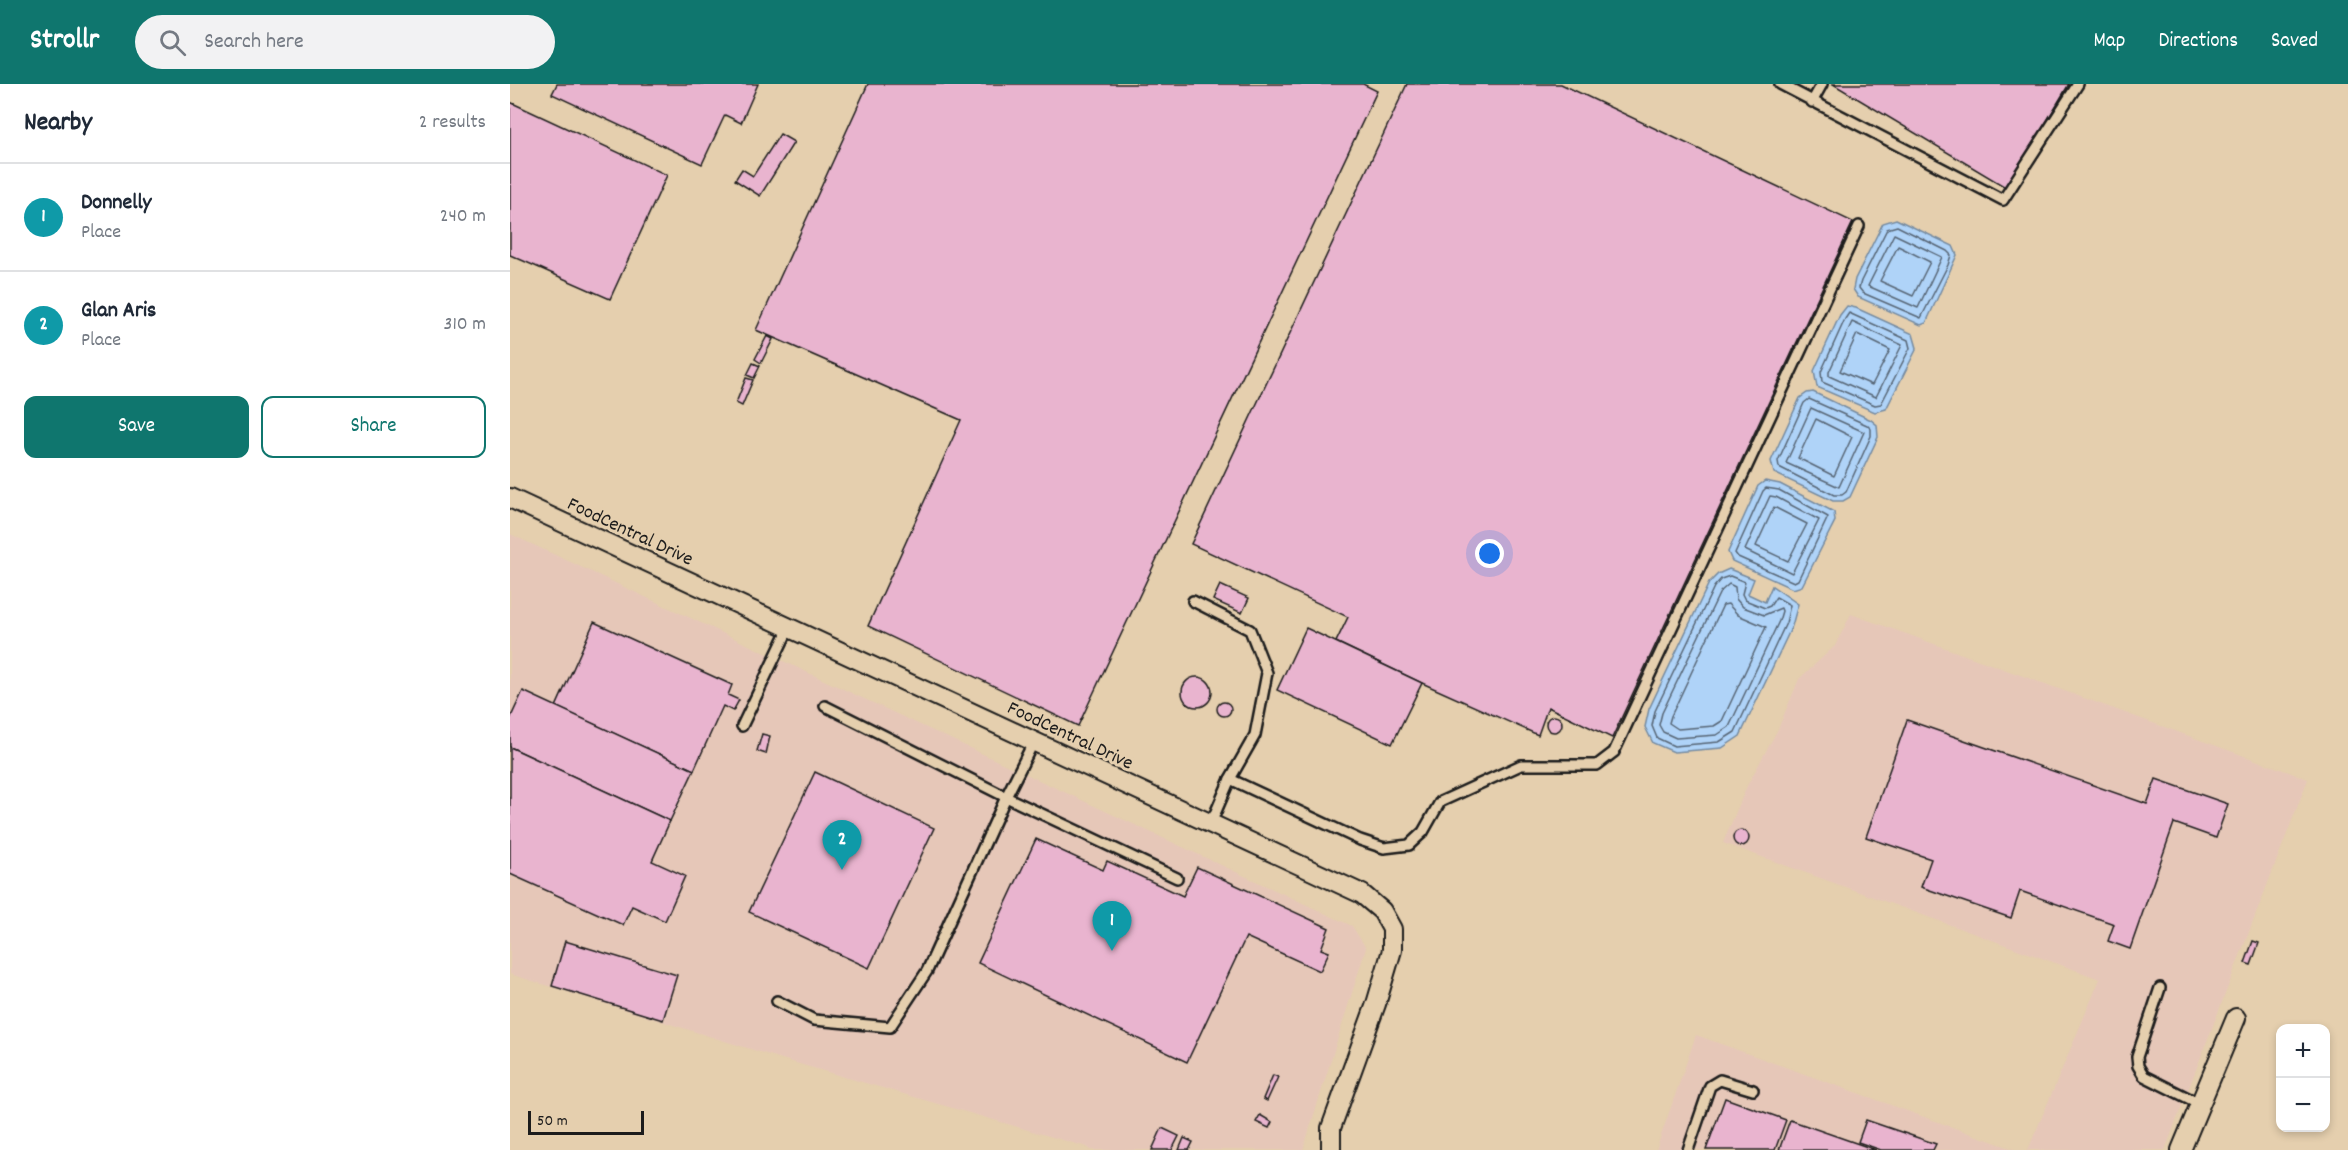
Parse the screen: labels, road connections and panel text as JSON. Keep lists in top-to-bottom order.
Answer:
{
  "streets": {
    "street": ["FoodCentral Drive"]
  },
  "scale_bar": "50 m",
  "page": {
    "header": "Strollr",
    "search": "Search here",
    "nav": ["Map", "Directions", "Saved"],
    "heading": ["Nearby", "2 results"],
    "list": [
      {
        "mark": "1",
        "name": "Donnelly",
        "note": "Place",
        "value": "240 m"
      },
      {
        "mark": "2",
        "name": "Glan Aris",
        "note": "Place",
        "value": "310 m"
      }
    ],
    "buttons": ["Save", "Share"],
    "pins": ["2", "1"],
    "map_buttons": ["+", "−"],
    "scale": "50 m"
  }
}
